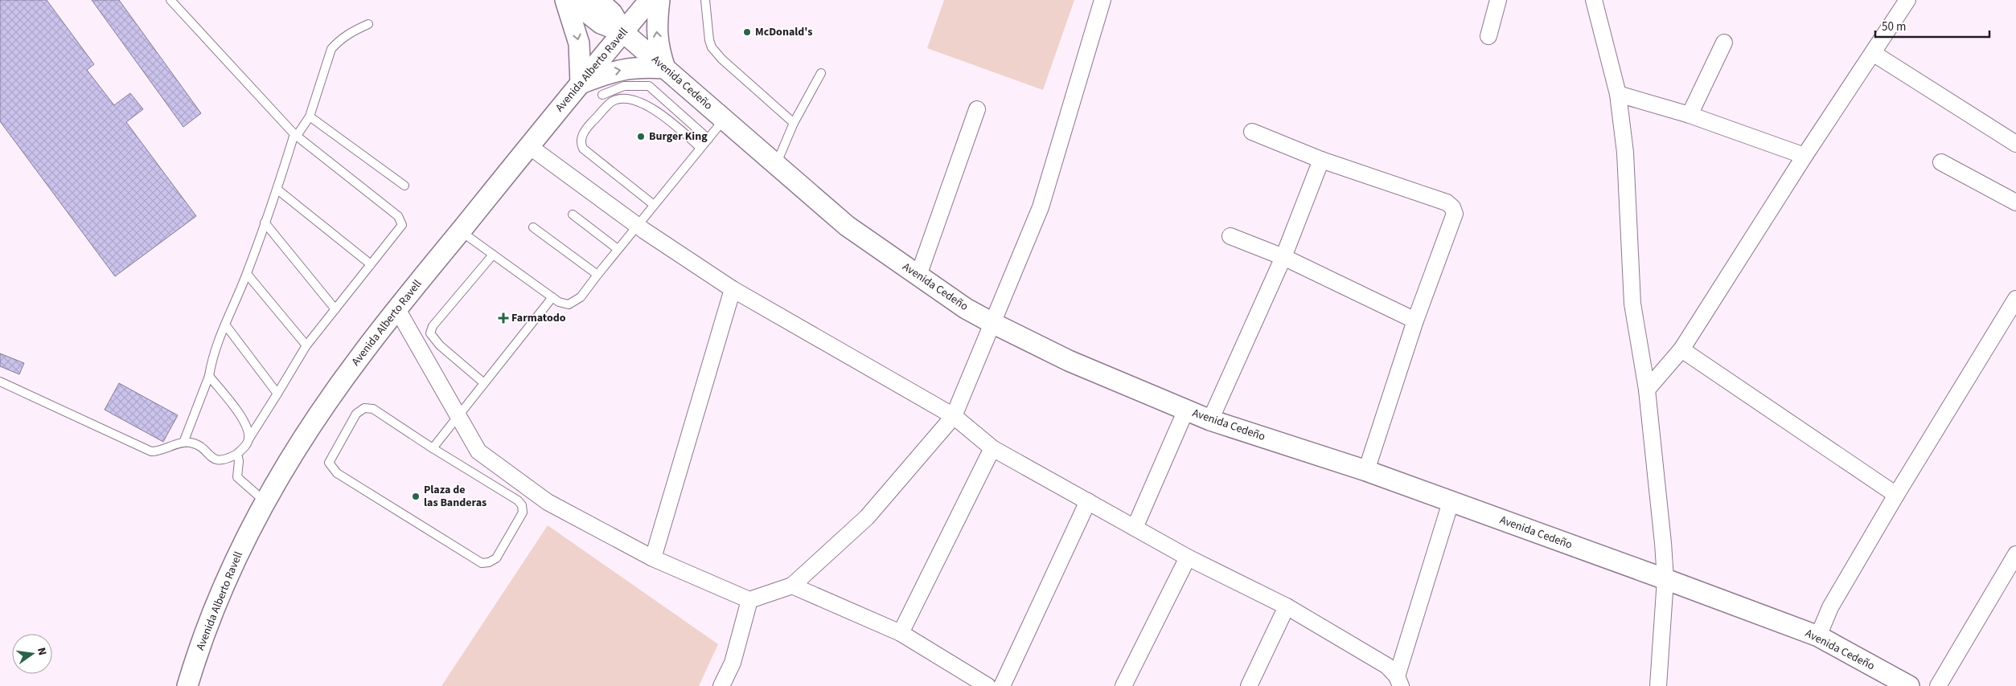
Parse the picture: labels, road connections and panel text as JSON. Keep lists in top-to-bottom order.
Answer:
{
  "streets": {
    "street": ["Avenida Alberto Ravell", "Avenida Cedeño"]
  },
  "crossings": [
    ["Avenida Alberto Ravell", "Avenida Cedeño"]
  ],
  "places": {
    "other": ["McDonald's", "Burger King", "Plaza de las Banderas"],
    "health": ["Farmatodo"]
  },
  "scale_bar": "50 m",
  "north": "right"
}
